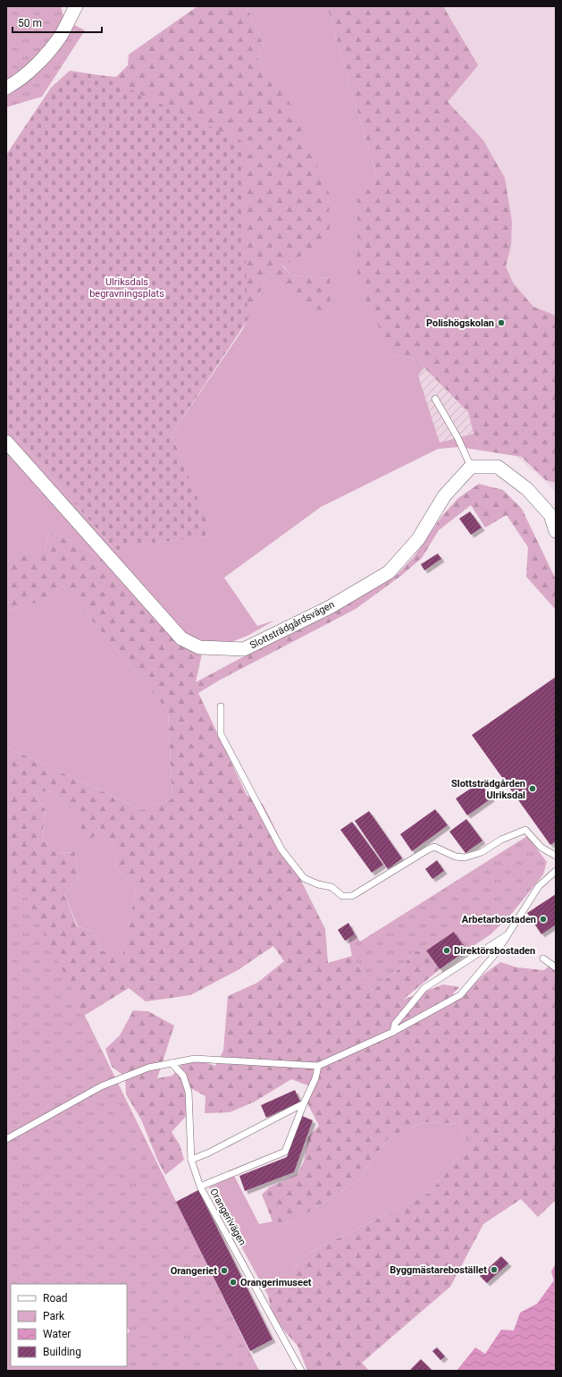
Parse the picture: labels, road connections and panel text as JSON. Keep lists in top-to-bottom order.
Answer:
{
  "streets": {
    "street": ["Slottsträdgårdsvägen"],
    "lane": ["Orangerivägen"]
  },
  "parks": ["Ulriksdals begravningsplats"],
  "places": [
    "Polishögskolan",
    "Slottsträdgården Ulriksdal",
    "Arbetarbostaden",
    "Direktörsbostaden",
    "Byggmästarebostället",
    "Orangeriet",
    "Orangerimuseet"
  ],
  "legend": [
    "Road",
    "Park",
    "Water",
    "Building"
  ],
  "scale_bar": "50 m"
}
